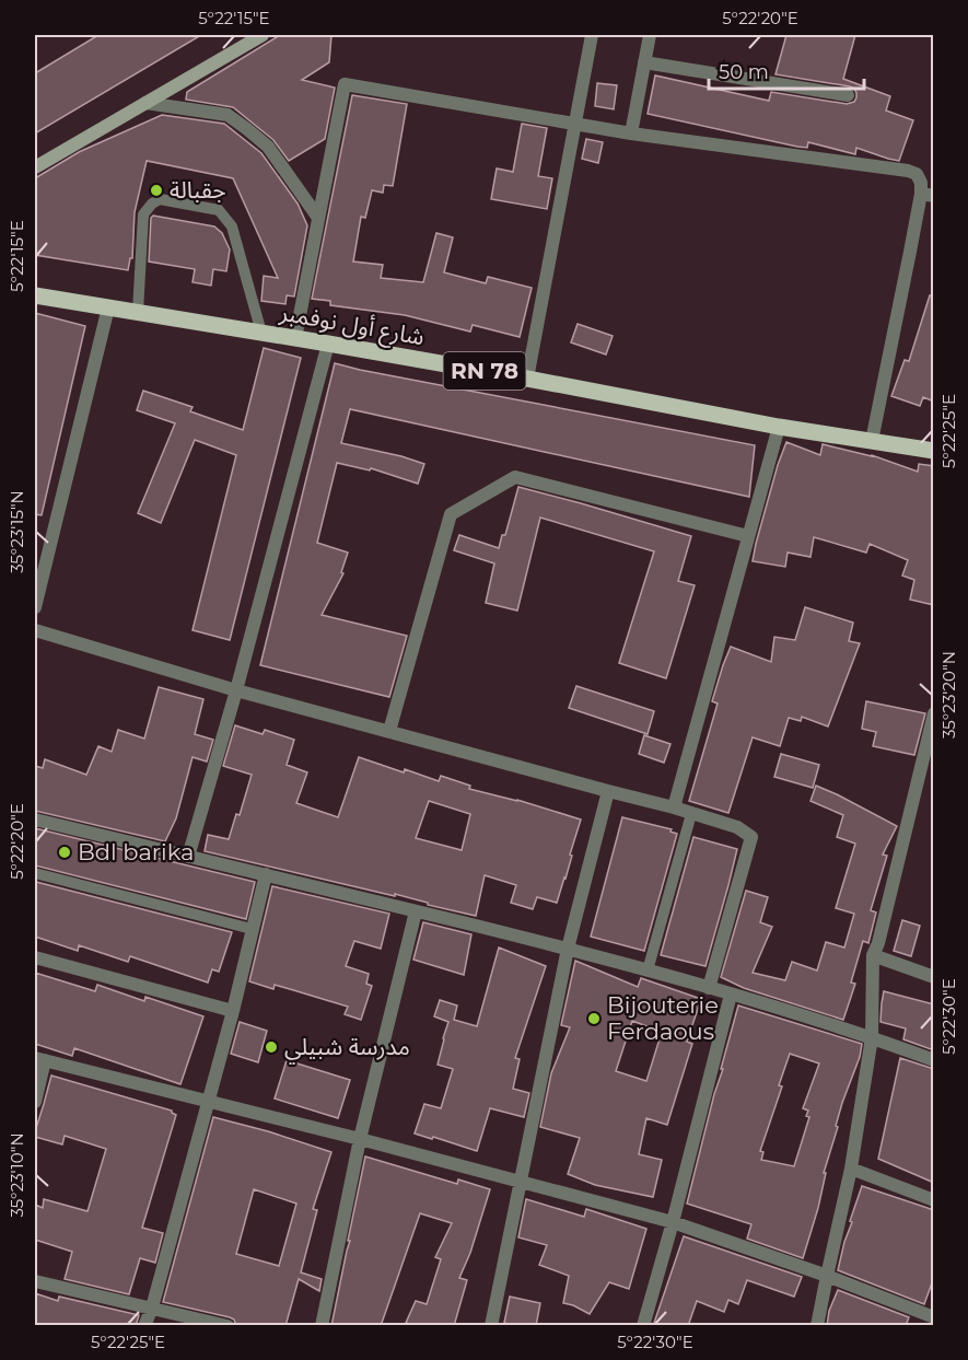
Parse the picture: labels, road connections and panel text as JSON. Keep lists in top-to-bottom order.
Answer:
{
  "streets": {
    "main road": ["شارع أول نوفمبر", "RN 78"]
  },
  "places": [
    "جقبالة",
    "Bdl barika",
    "Bijouterie Ferdaous",
    "مدرسة شبيلي"
  ],
  "scale_bar": "50 m",
  "coordinates": [
    "5°22'15\"E",
    "5°22'20\"E",
    "5°22'25\"E",
    "35°23'15\"N",
    "35°23'20\"N",
    "5°22'30\"E",
    "35°23'10\"N"
  ]
}
